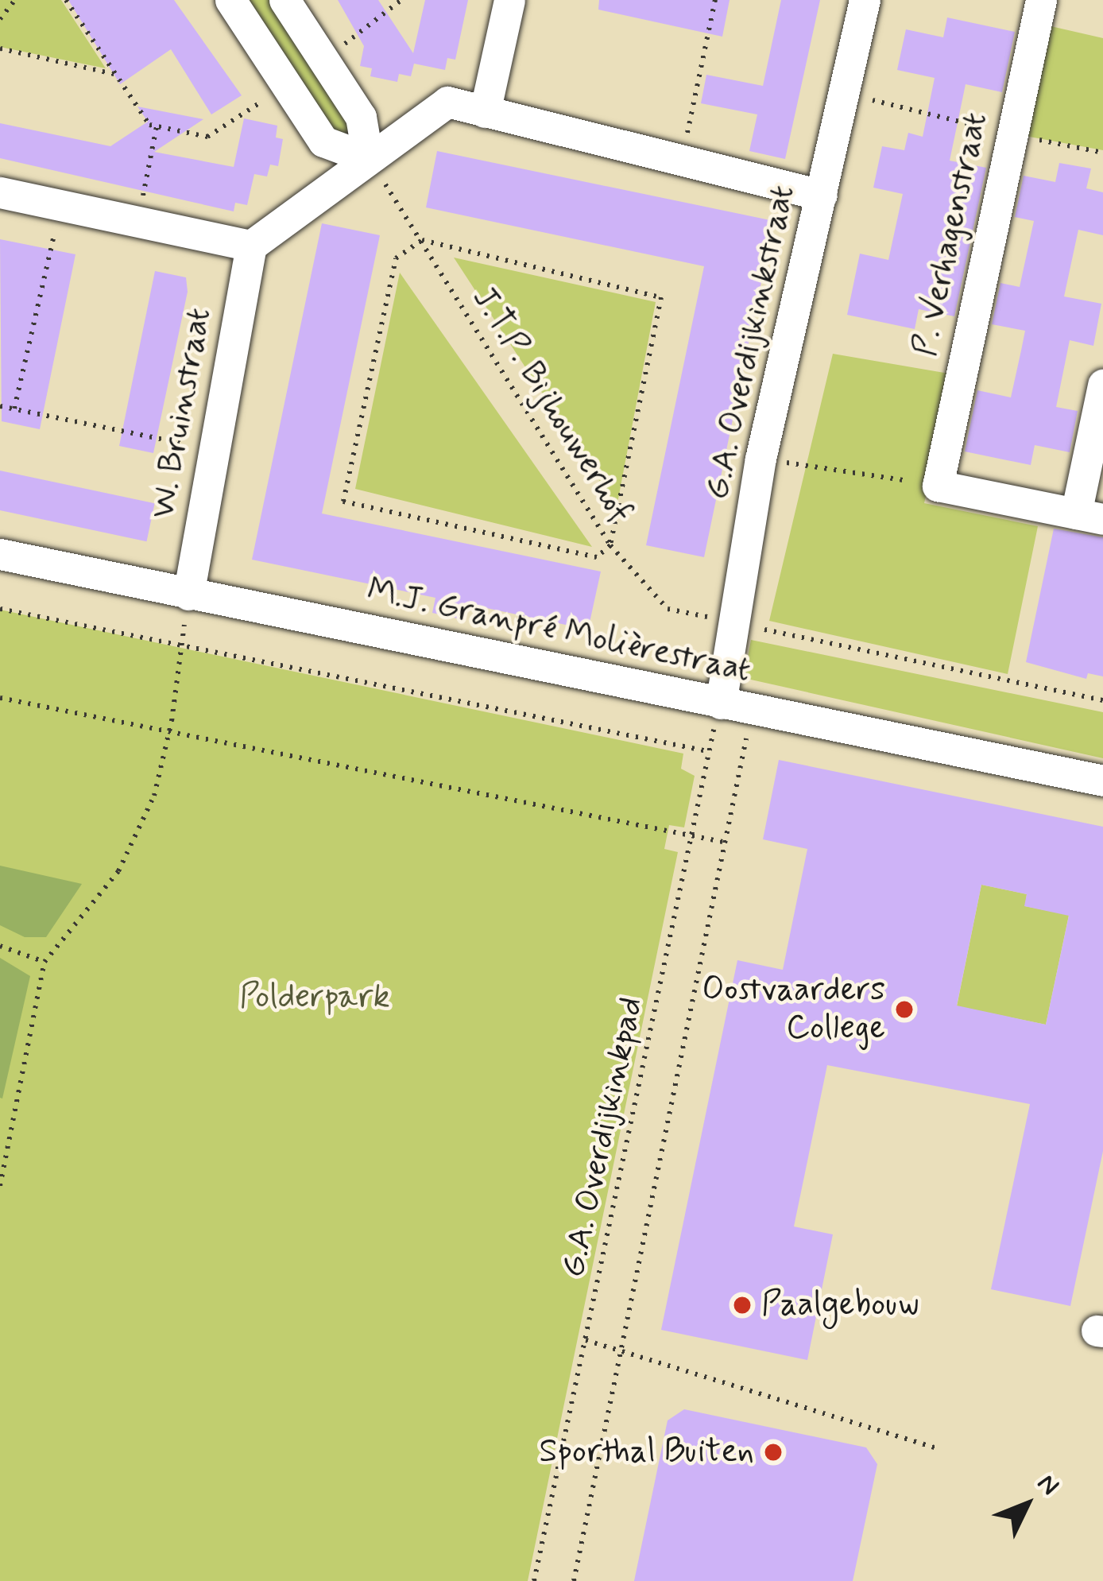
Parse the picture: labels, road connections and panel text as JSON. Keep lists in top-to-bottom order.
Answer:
{
  "streets": {
    "street": [
      "P. Verhagenstraat",
      "G.A. Overdijkinkstraat",
      "W. Bruinstraat",
      "M.J. Granpré Molièrestraat"
    ],
    "path": ["J.T.P. Bijhouwerhof", "G.A. Overdijkinkpad"]
  },
  "crossings": [
    ["G.A. Overdijkinkstraat", "J.T.P. Bijhouwerhof"],
    ["G.A. Overdijkinkstraat", "M.J. Granpré Molièrestraat"],
    ["G.A. Overdijkinkstraat", "G.A. Overdijkinkpad"],
    ["W. Bruinstraat", "M.J. Granpré Molièrestraat"],
    ["M.J. Granpré Molièrestraat", "G.A. Overdijkinkpad"]
  ],
  "parks": ["Polderpark"],
  "places": ["Oostvaarders College", "Paalgebouw", "Sporthal Buiten"],
  "north": "top right"
}
